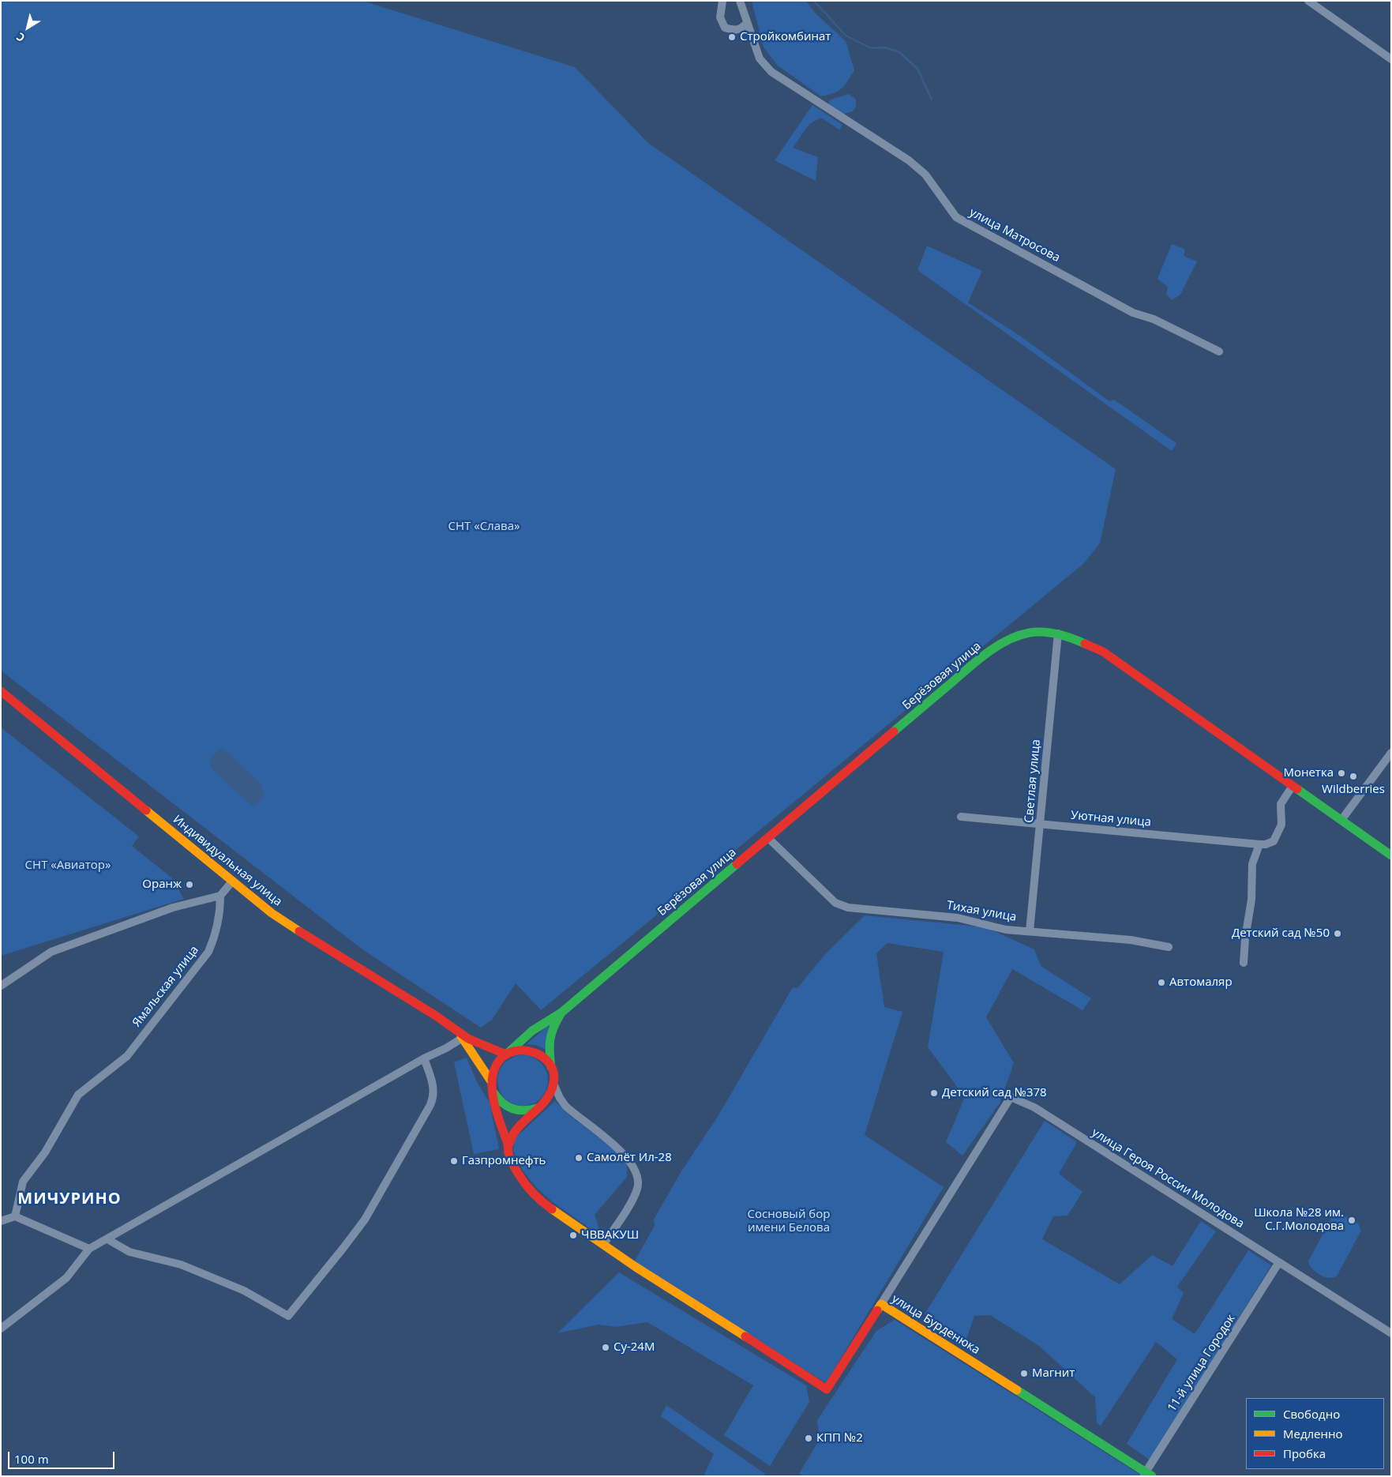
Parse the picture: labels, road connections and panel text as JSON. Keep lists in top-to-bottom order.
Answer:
{
  "streets": {
    "main road": ["Берёзовая улица", "Индивидуальная улица", "улица Бурденюка"],
    "street": [
      "улица Матросова",
      "Светлая улица",
      "Уютная улица",
      "Тихая улица",
      "Ямальская улица",
      "улица Героя России Молодова",
      "11-й улица Городок"
    ]
  },
  "crossings": [
    ["Берёзовая улица", "Светлая улица"],
    ["Берёзовая улица", "Индивидуальная улица"],
    ["Берёзовая улица", "Тихая улица"],
    ["Светлая улица", "Уютная улица"],
    ["Светлая улица", "Тихая улица"],
    ["улица Героя России Молодова", "улица Бурденюка"],
    ["улица Героя России Молодова", "11-й улица Городок"],
    ["улица Бурденюка", "11-й улица Городок"]
  ],
  "districts": ["МИЧУРИНО"],
  "parks": ["СНТ «Слава»", "СНТ «Авиатор»", "Сосновый бор имени Белова"],
  "places": [
    "Стройкомбинат",
    "Монетка",
    "Wildberries",
    "Оранж",
    "Детский сад №50",
    "Автомаляр",
    "Детский сад №378",
    "Самолёт Ил-28",
    "Газпромнефть",
    "Школа №28 им. С.Г.Молодова",
    "ЧВВАКУШ",
    "Су-24М",
    "Магнит",
    "КПП №2"
  ],
  "legend": ["Свободно", "Медленно", "Пробка"],
  "scale_bar": "100 m",
  "north": "bottom left"
}
